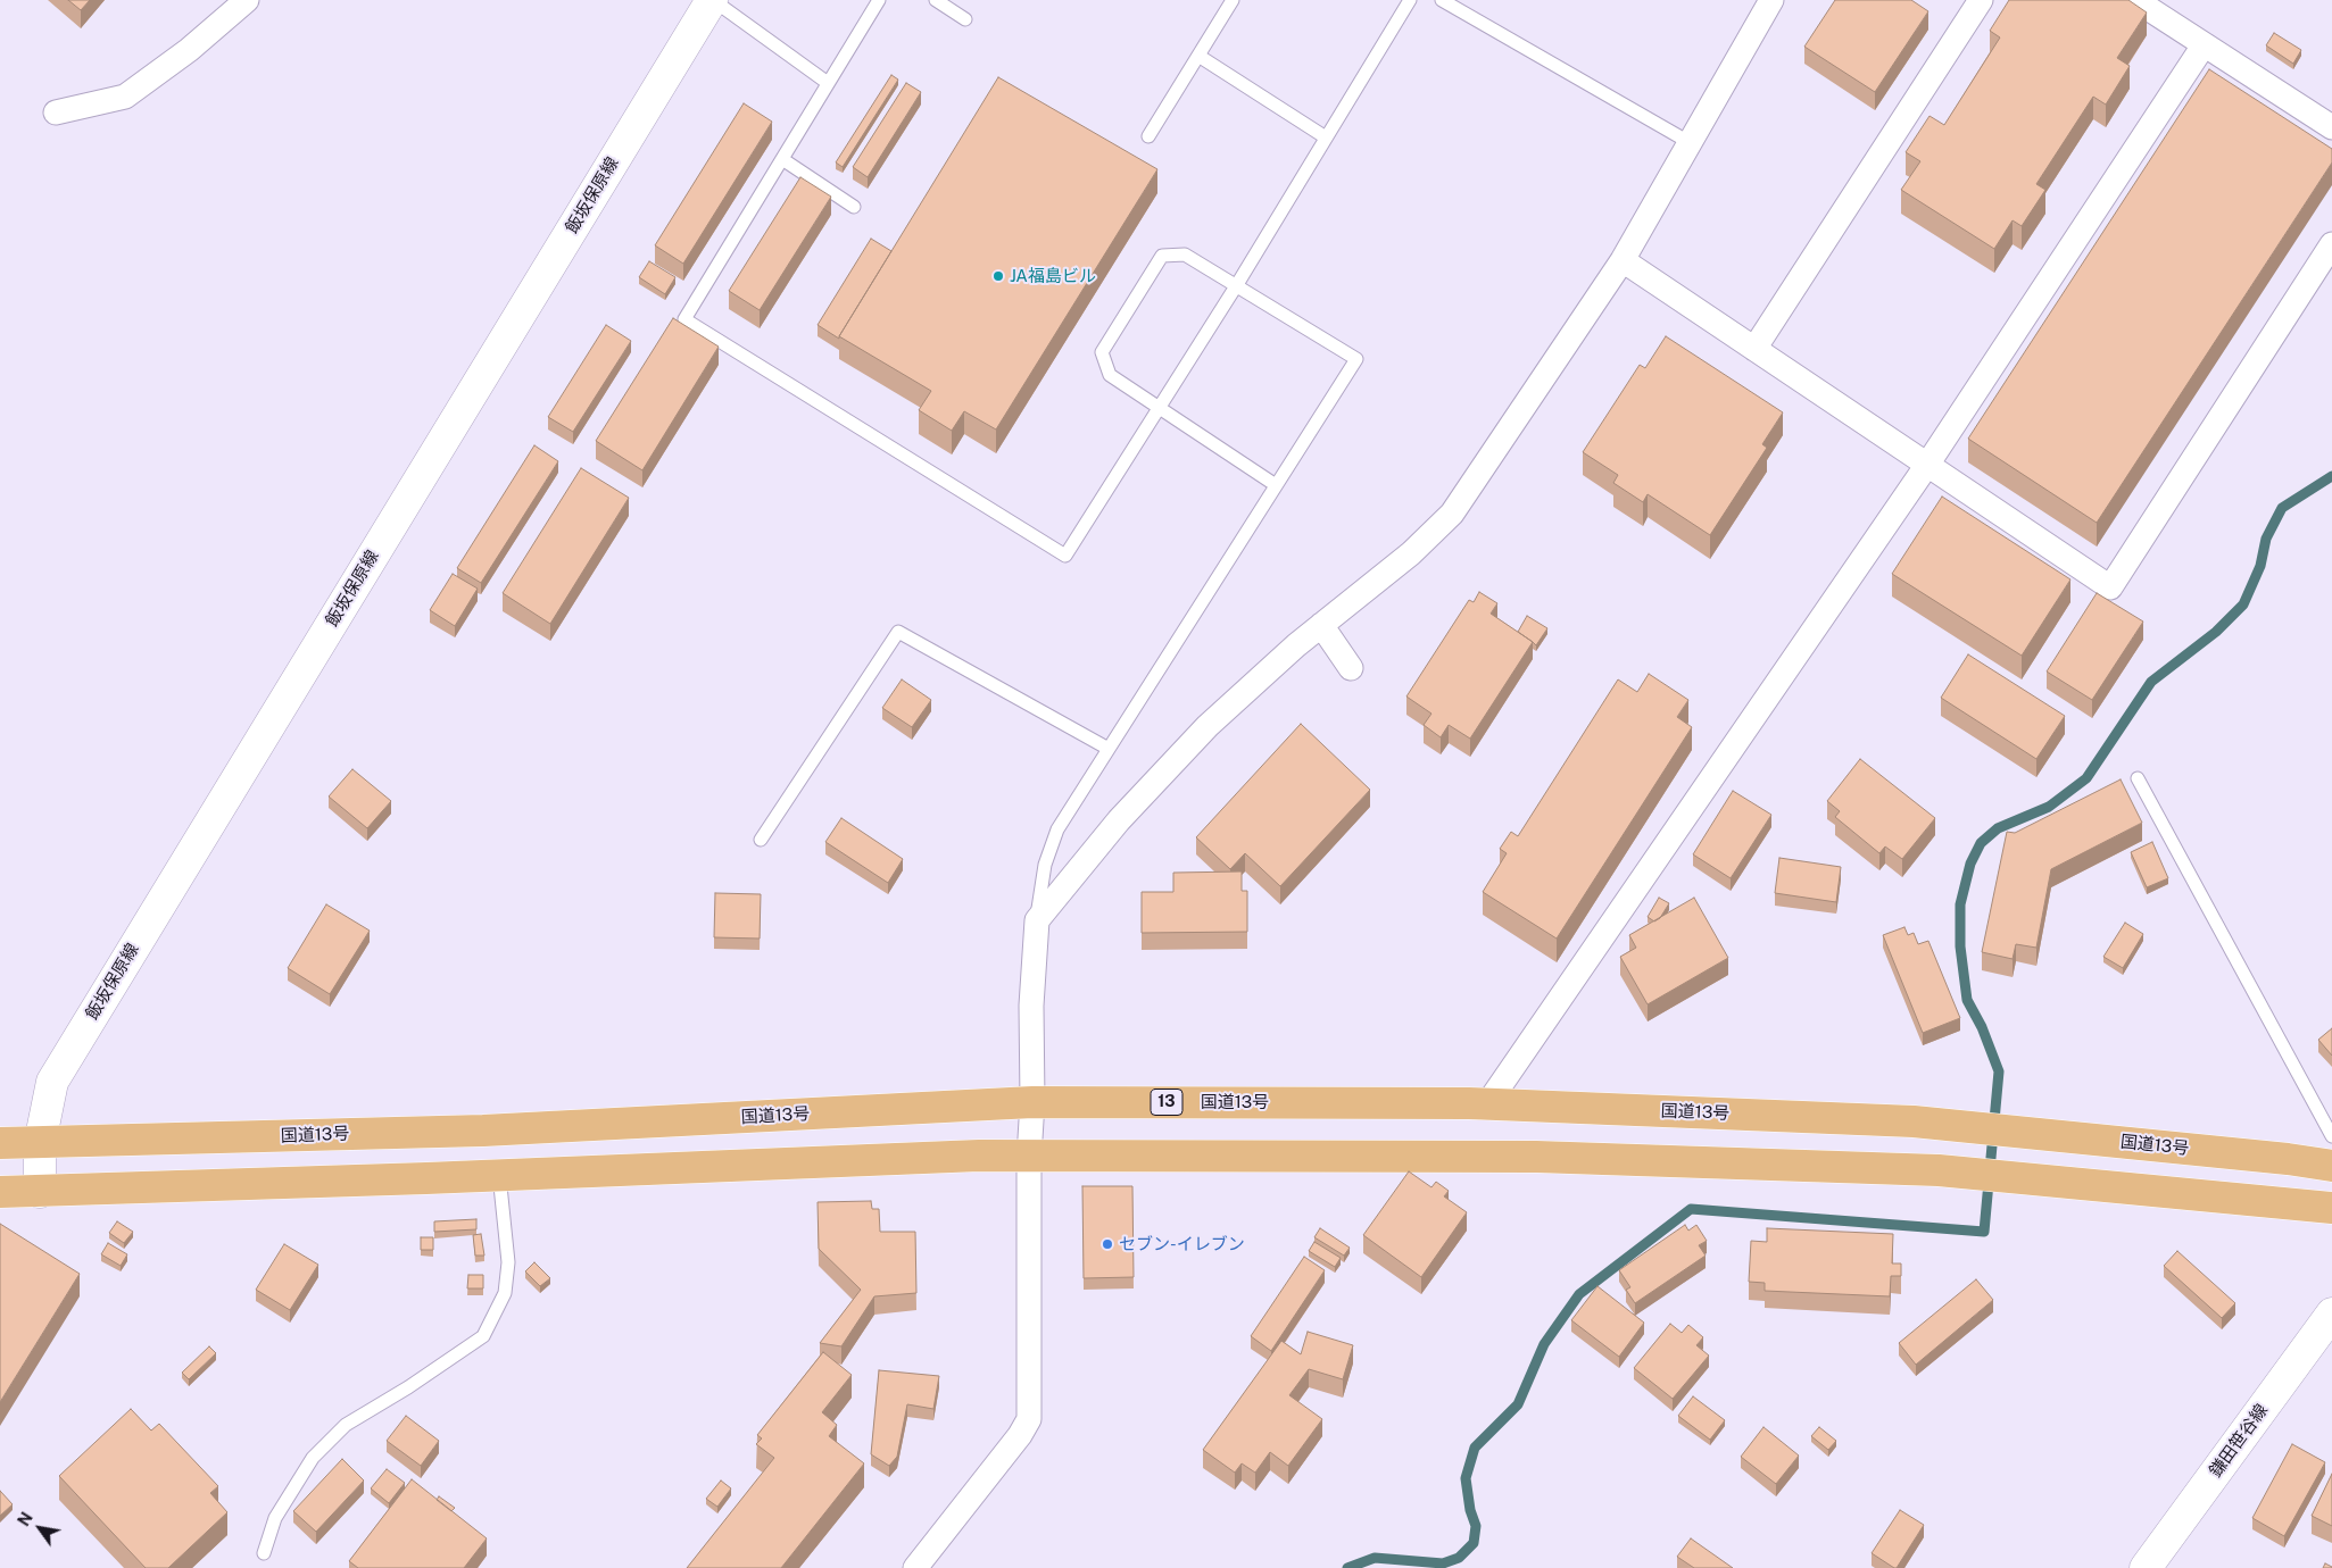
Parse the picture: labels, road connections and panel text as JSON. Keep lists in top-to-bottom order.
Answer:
{
  "streets": {
    "highway": ["13", "国道13号"],
    "main road": ["飯坂保原線", "鎌田笹谷線"]
  },
  "crossings": [
    ["飯坂保原線", "国道13号"]
  ],
  "places": ["JA福島ビル", "セブン-イレブン"],
  "north": "top left"
}
